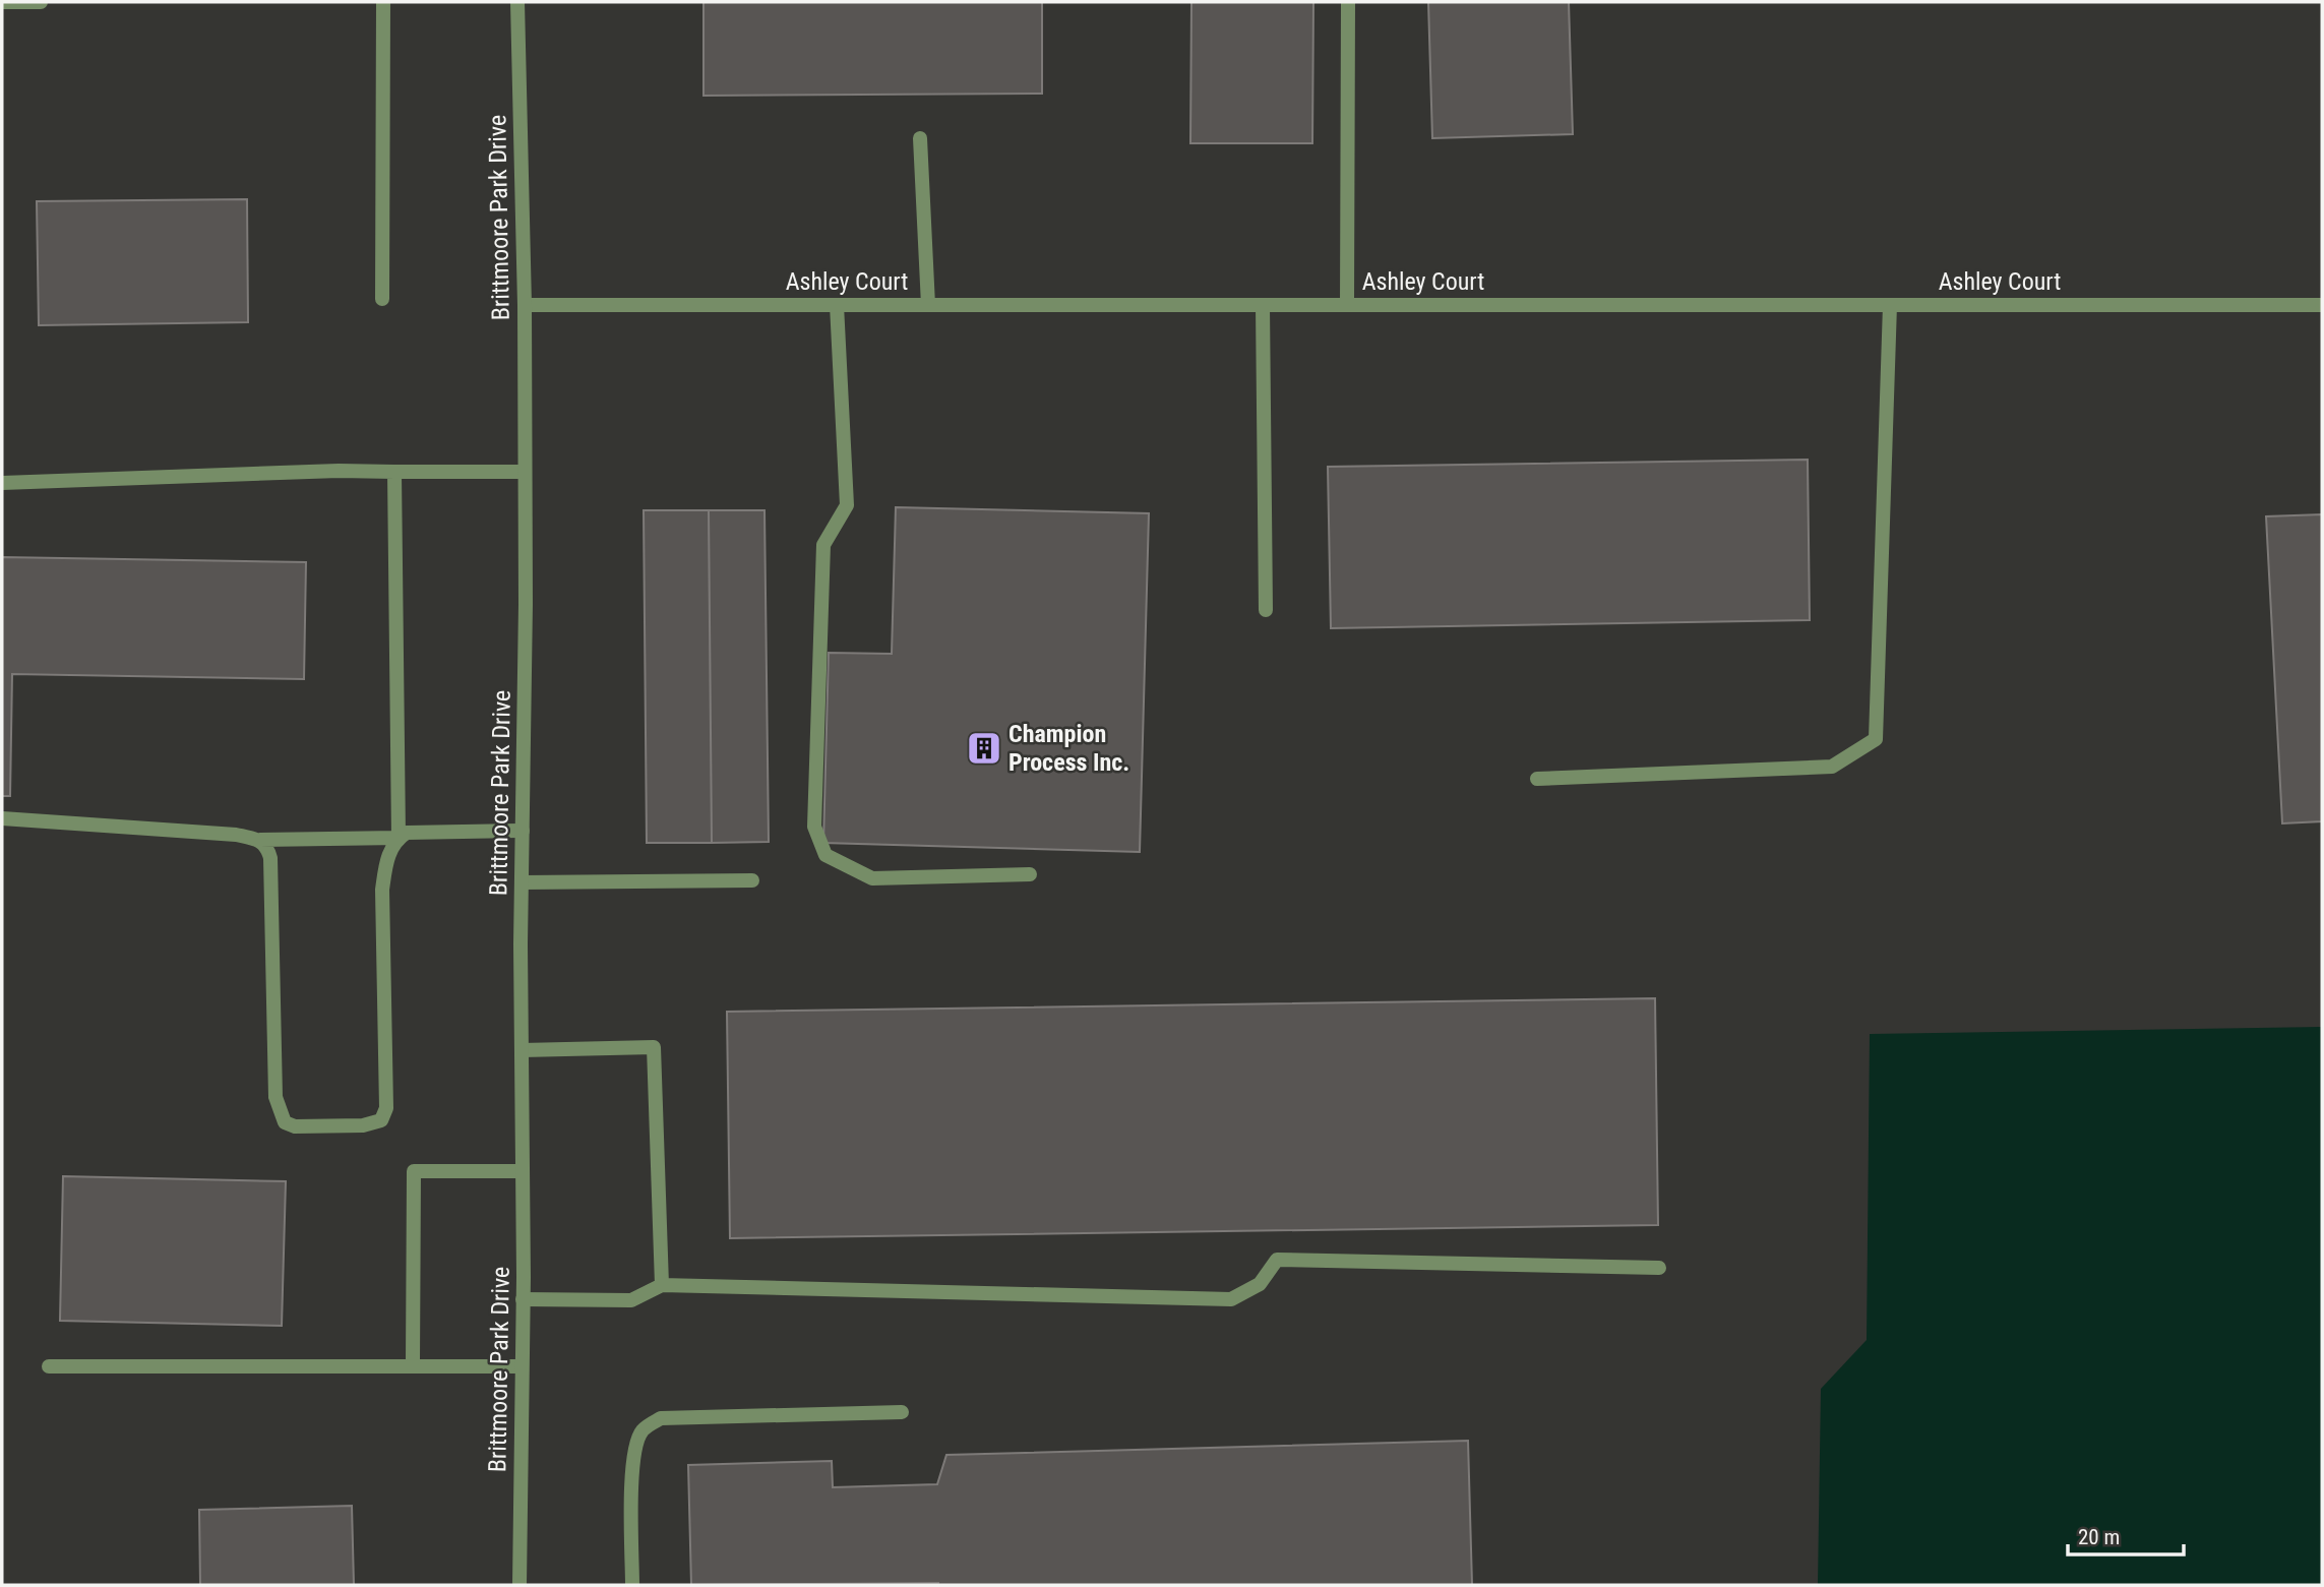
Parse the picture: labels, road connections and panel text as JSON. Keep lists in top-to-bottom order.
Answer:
{
  "streets": {
    "street": ["Brittmoore Park Drive", "Ashley Court"]
  },
  "crossings": [
    ["Brittmoore Park Drive", "Ashley Court"]
  ],
  "places": {
    "building": ["Champion Process Inc."]
  },
  "scale_bar": "20 m"
}
